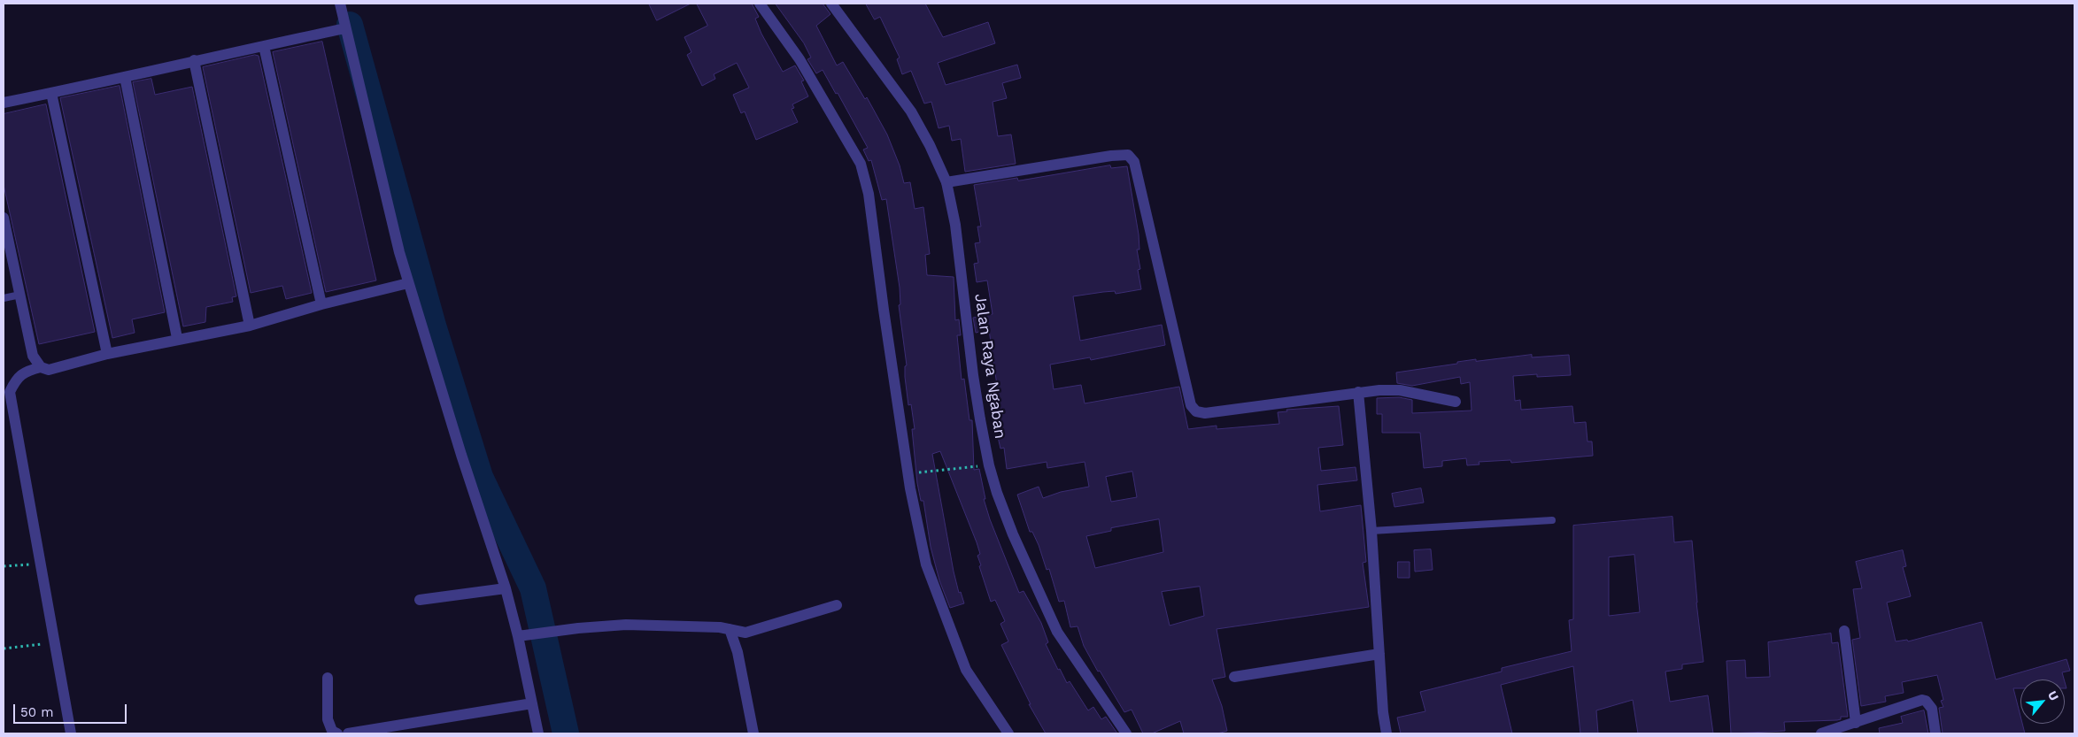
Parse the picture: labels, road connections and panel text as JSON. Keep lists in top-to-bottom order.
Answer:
{
  "streets": {
    "street": ["Jalan Raya Ngaban"]
  },
  "scale_bar": "50 m",
  "north": "top right"
}
